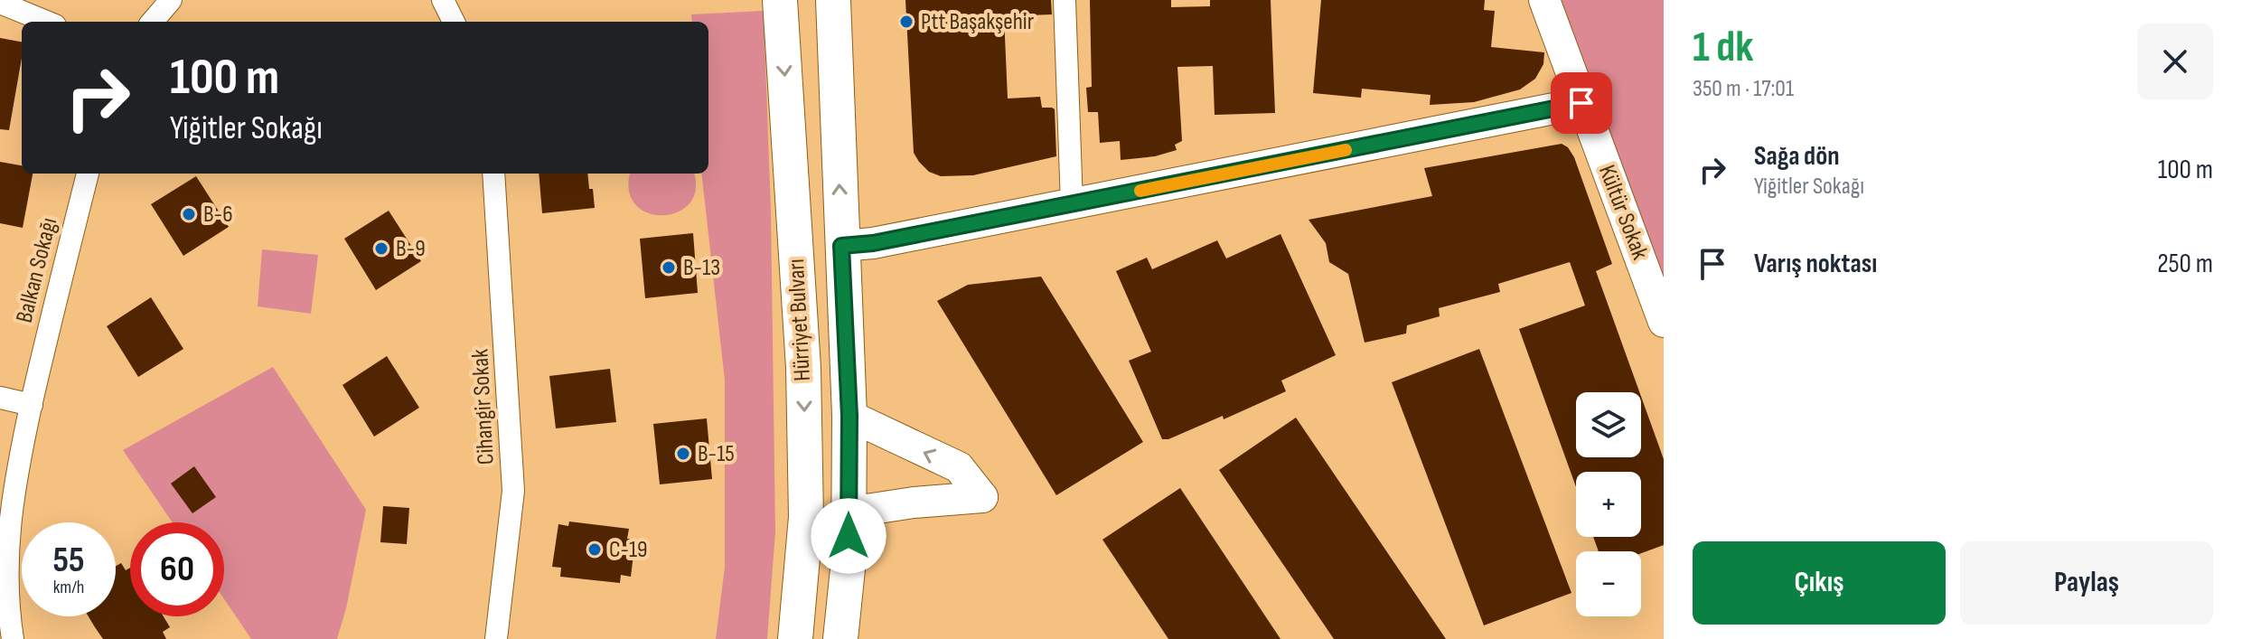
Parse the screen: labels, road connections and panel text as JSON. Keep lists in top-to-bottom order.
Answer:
{
  "streets": {
    "main road": ["Hürriyet Bulvarı"],
    "street": ["Kültür Sokak", "Balkan Sokağı", "Cihangir Sokak"]
  },
  "places": [
    "Ptt Başakşehir",
    "B-6",
    "B-9",
    "B-13",
    "B-15",
    "C-19"
  ],
  "page": {
    "heading": ["1 dk", "350 m · 17:01"],
    "turn": ["100 m", "Yiğitler Sokağı"],
    "list": [
      {
        "name": "Sağa dön",
        "note": "Yiğitler Sokağı",
        "value": "100 m"
      },
      {
        "name": "Varış noktası",
        "value": "250 m"
      }
    ],
    "map_buttons": ["+", "−"],
    "speed": "55 km/h",
    "limit": "60",
    "buttons": ["Çıkış", "Paylaş"]
  }
}
